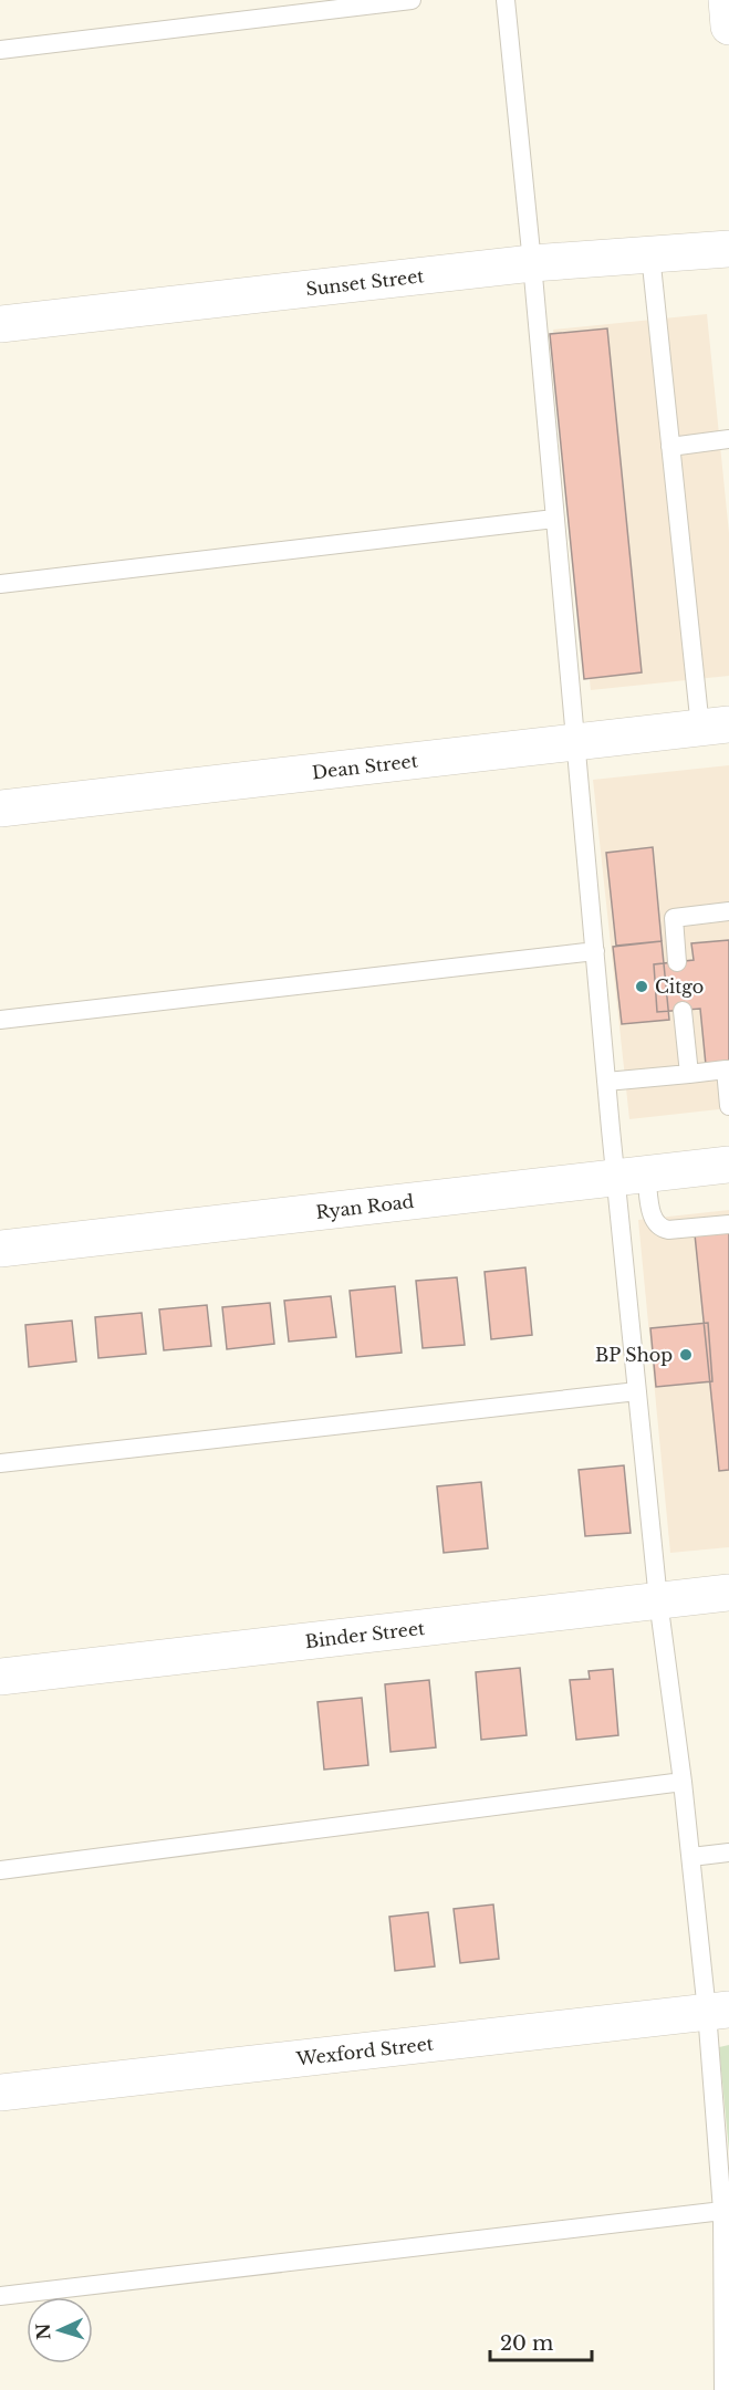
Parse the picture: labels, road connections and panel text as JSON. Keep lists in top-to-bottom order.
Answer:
{
  "streets": {
    "street": [
      "Sunset Street",
      "Dean Street",
      "Ryan Road",
      "Binder Street",
      "Wexford Street"
    ]
  },
  "places": ["Citgo", "BP Shop"],
  "scale_bar": "20 m",
  "north": "left"
}
